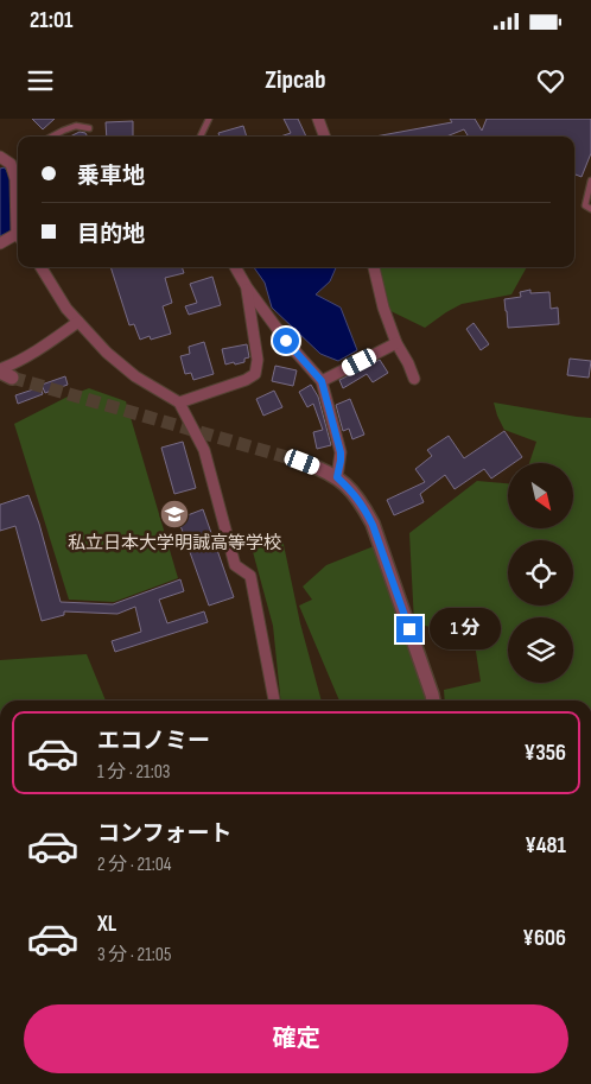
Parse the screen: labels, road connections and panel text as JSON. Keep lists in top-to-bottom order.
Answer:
{
  "places": {
    "school or university": ["私立日本大学明誠高等学校"]
  },
  "north": "bottom right",
  "page": {
    "status": "21:01",
    "header": "Zipcab",
    "banner": ["乗車地", "目的地"],
    "bubble": "1 分",
    "list": [
      {
        "name": "エコノミー",
        "note": "1 分 · 21:03",
        "value": "¥356"
      },
      {
        "name": "コンフォート",
        "note": "2 分 · 21:04",
        "value": "¥481"
      },
      {
        "name": "XL",
        "note": "3 分 · 21:05",
        "value": "¥606"
      }
    ],
    "buttons": "確定"
  }
}
